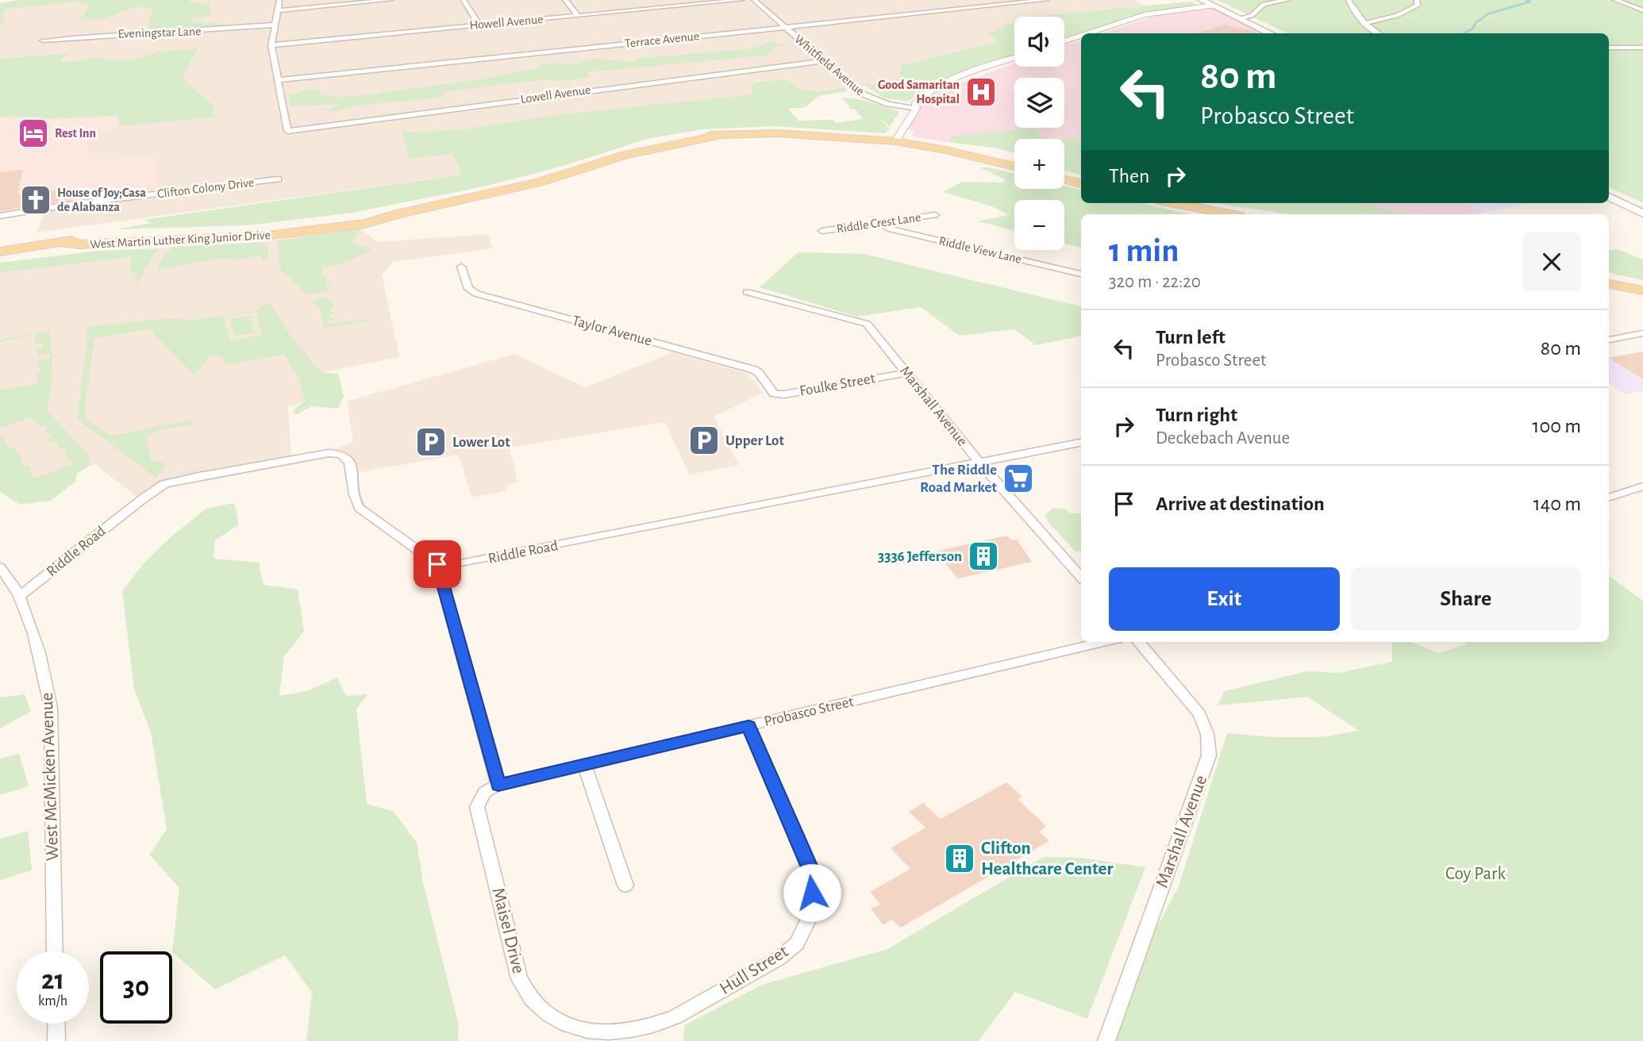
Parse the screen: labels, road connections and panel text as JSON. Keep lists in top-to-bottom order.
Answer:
{
  "streets": {
    "main road": ["West Martin Luther King Junior Drive"],
    "street": [
      "Howell Avenue",
      "Eveningstar Lane",
      "Terrace Avenue",
      "Whitfield Avenue",
      "Lowell Avenue",
      "Clifton Colony Drive",
      "Riddle Crest Lane",
      "Riddle View Lane",
      "Taylor Avenue",
      "Foulke Street",
      "Marshall Avenue",
      "Riddle Road",
      "Probasco Street",
      "West McMicken Avenue",
      "Maisel Drive",
      "Hull Street"
    ]
  },
  "crossings": [
    ["Terrace Avenue", "Whitfield Avenue"],
    ["Terrace Avenue", "Lowell Avenue"],
    ["Whitfield Avenue", "Lowell Avenue"],
    ["Riddle Crest Lane", "Riddle View Lane"],
    ["Taylor Avenue", "Foulke Street"],
    ["Foulke Street", "Marshall Avenue"],
    ["Marshall Avenue", "Riddle Road"],
    ["Riddle Road", "West McMicken Avenue"],
    ["Probasco Street", "Maisel Drive"],
    ["Probasco Street", "Hull Street"],
    ["Maisel Drive", "Hull Street"]
  ],
  "parks": ["Coy Park"],
  "places": {
    "hospital": ["Good Samaritan Hospital"],
    "hotel": ["Rest Inn"],
    "church": ["House of Joy;Casa de Alabanza"],
    "parking": ["Upper Lot", "Lower Lot"],
    "supermarket": ["The Riddle Road Market"],
    "building": ["3336 Jefferson", "Clifton Healthcare Center"]
  },
  "page": {
    "map_buttons": ["+", "−"],
    "turn": ["80 m", "Probasco Street"],
    "then": "Then",
    "heading": ["1 min", "320 m · 22:20"],
    "list": [
      {
        "name": "Turn left",
        "note": "Probasco Street",
        "value": "80 m"
      },
      {
        "name": "Turn right",
        "note": "Deckebach Avenue",
        "value": "100 m"
      },
      {
        "name": "Arrive at destination",
        "value": "140 m"
      }
    ],
    "buttons": ["Exit", "Share"],
    "speed": "21 km/h",
    "limit": "30"
  }
}
